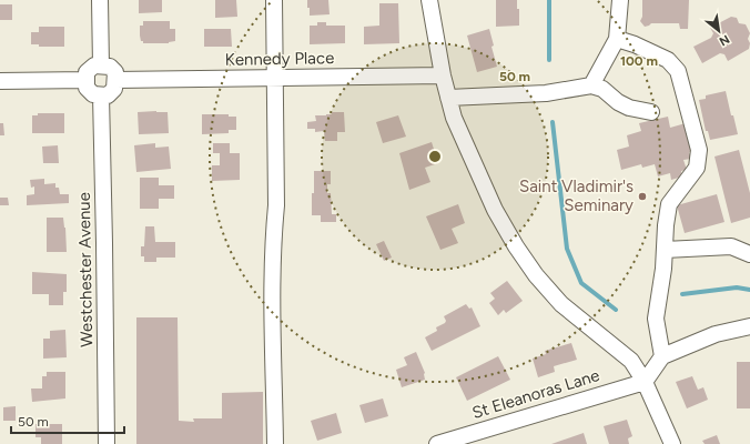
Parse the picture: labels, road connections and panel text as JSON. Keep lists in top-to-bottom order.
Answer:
{
  "streets": {
    "street": ["Kennedy Place", "Westchester Avenue", "St Eleanoras Lane"]
  },
  "crossings": [
    ["Kennedy Place", "Westchester Avenue"]
  ],
  "places": ["Saint Vladimir's Seminary"],
  "scale_bar": "50 m",
  "north": "bottom right",
  "rings": ["100 m", "50 m"]
}
